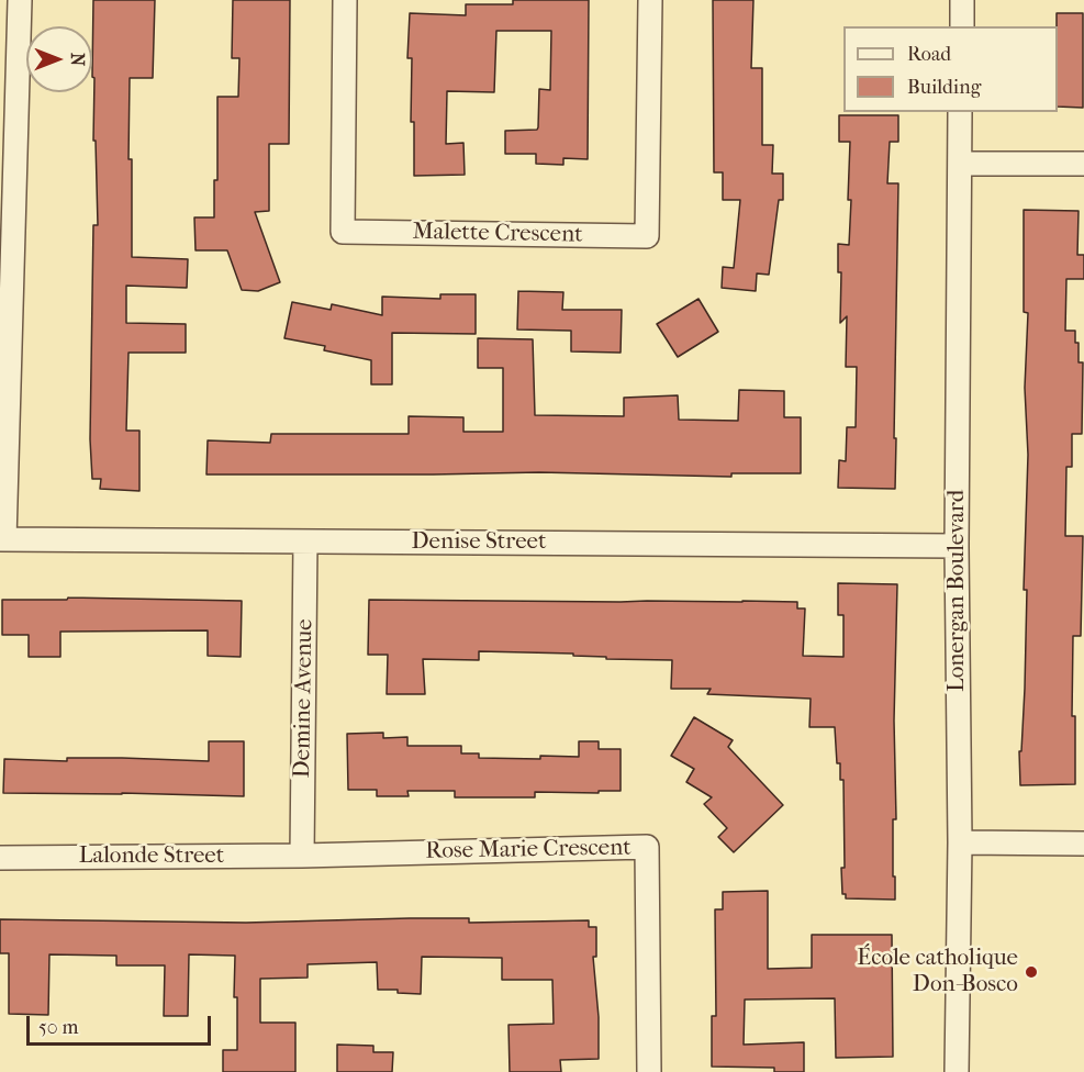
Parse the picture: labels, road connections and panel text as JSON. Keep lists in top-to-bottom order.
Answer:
{
  "streets": {
    "street": [
      "Malette Crescent",
      "Denise Street",
      "Lonergan Boulevard",
      "Demine Avenue",
      "Rose Marie Crescent",
      "Lalonde Street"
    ]
  },
  "crossings": [
    ["Denise Street", "Lonergan Boulevard"],
    ["Denise Street", "Demine Avenue"],
    ["Demine Avenue", "Rose Marie Crescent"],
    ["Demine Avenue", "Lalonde Street"],
    ["Rose Marie Crescent", "Lalonde Street"]
  ],
  "places": ["École catholique Don-Bosco"],
  "legend": ["Road", "Building"],
  "scale_bar": "50 m",
  "north": "right"
}
